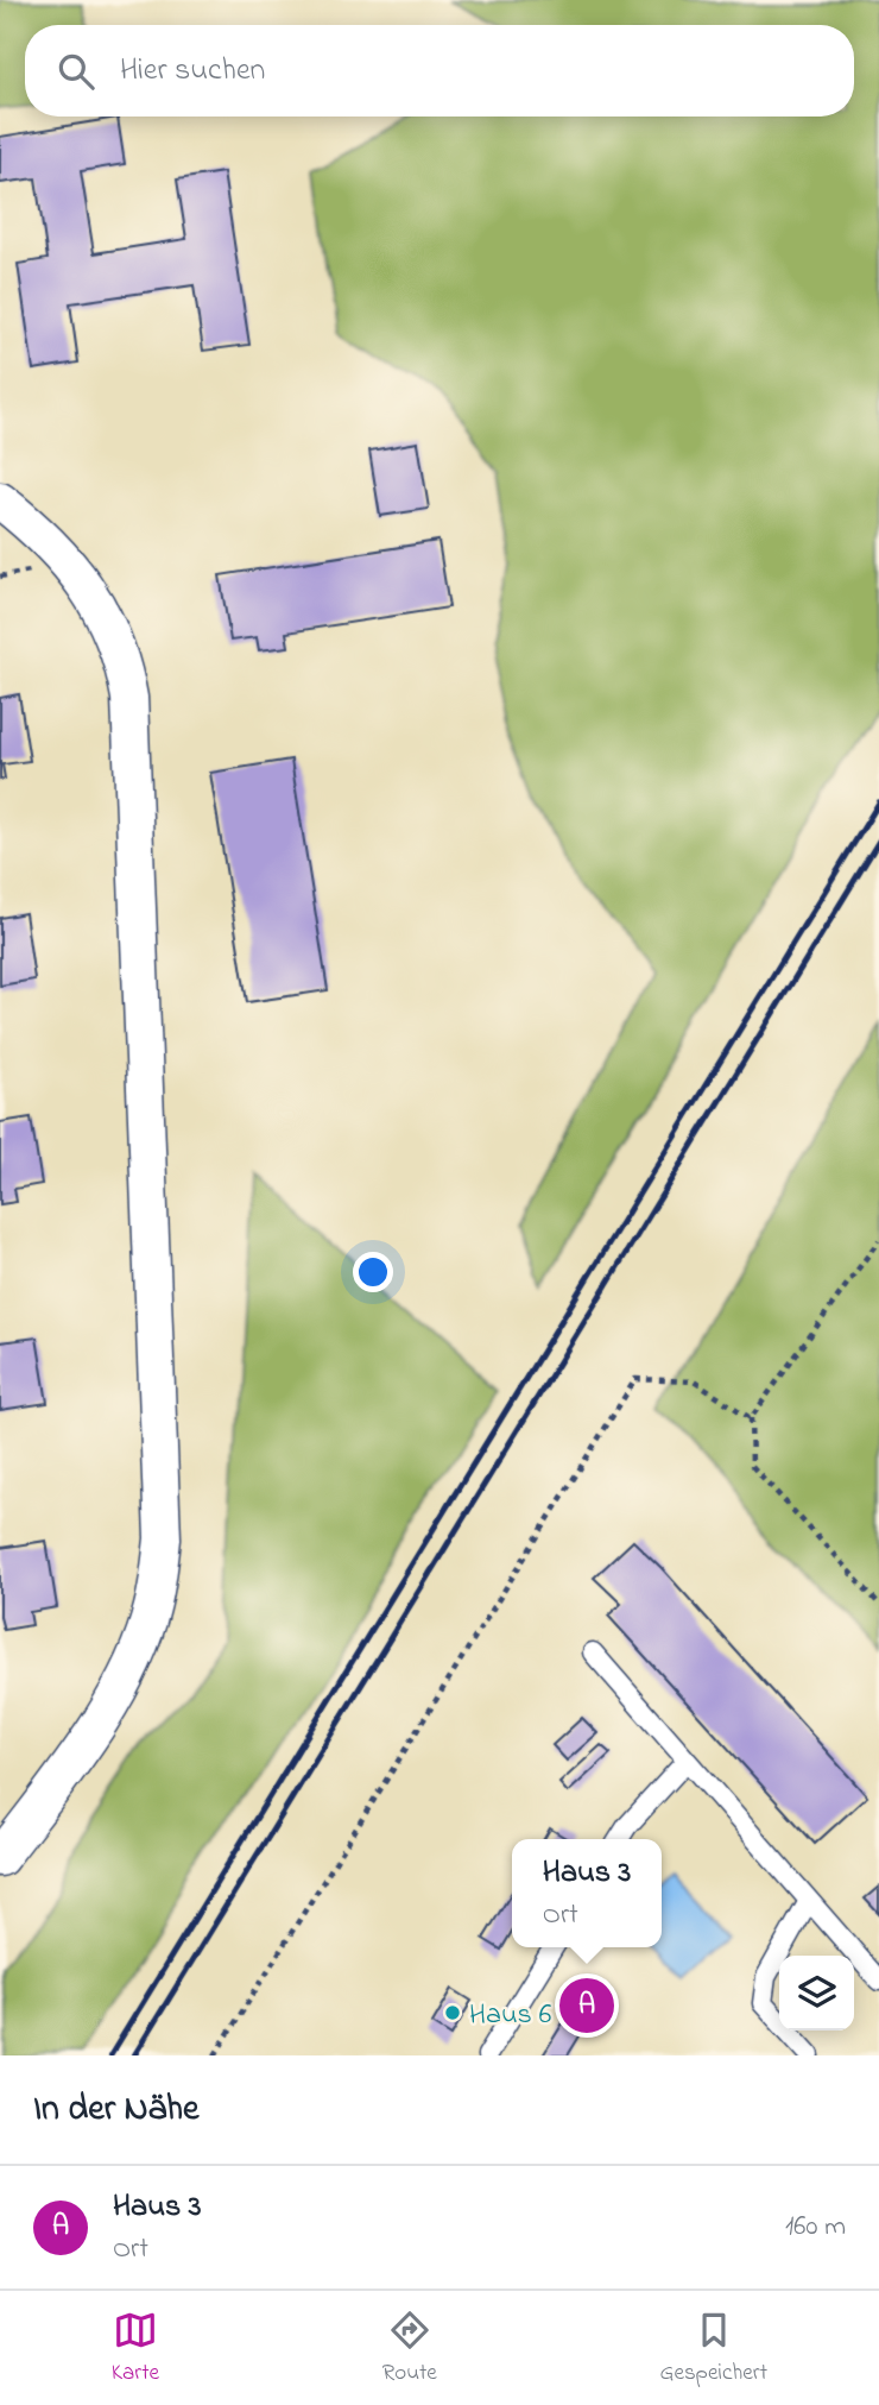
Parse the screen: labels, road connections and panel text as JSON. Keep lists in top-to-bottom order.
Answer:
{
  "places": ["Haus 6"],
  "page": {
    "search": "Hier suchen",
    "popup": ["Haus 3", "Ort"],
    "pins": "A",
    "heading": "In der Nähe",
    "list": [
      {
        "mark": "A",
        "name": "Haus 3",
        "note": "Ort",
        "value": "160 m"
      }
    ],
    "nav": ["Karte", "Route", "Gespeichert"]
  }
}
